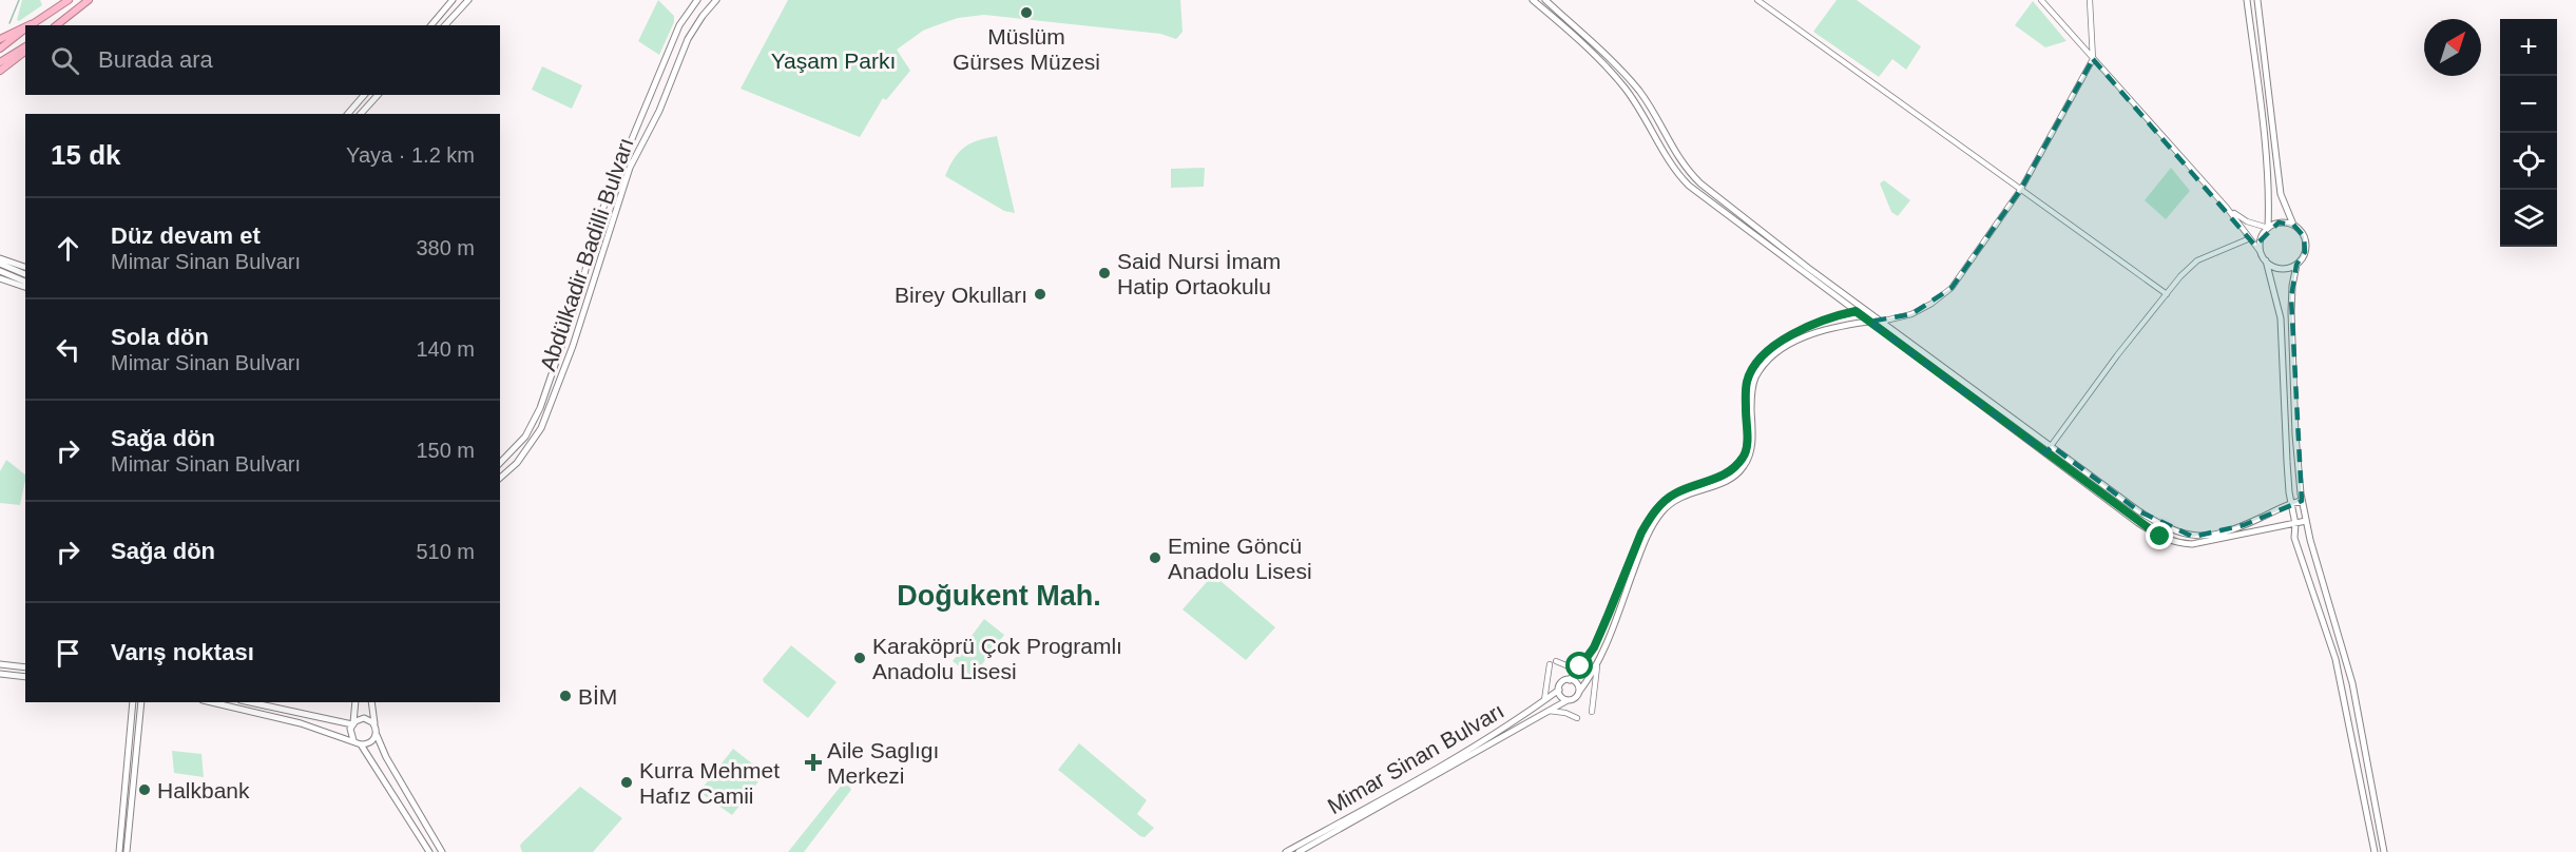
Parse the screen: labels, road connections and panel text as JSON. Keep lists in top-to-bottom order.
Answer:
{
  "streets": {
    "main road": ["Abdülkadir Badilli Bulvarı", "Mimar Sinan Bulvarı"]
  },
  "districts": ["Doğukent Mah."],
  "parks": ["Yaşam Parkı"],
  "places": {
    "other": [
      "Müslüm Gürses Müzesi",
      "Said Nursi İmam Hatip Ortaokulu",
      "Birey Okulları",
      "Emine Göncü Anadolu Lisesi",
      "Karaköprü Çok Programlı Anadolu Lisesi",
      "BİM",
      "Kurra Mehmet Hafız Camii",
      "Halkbank"
    ],
    "health": ["Aile Saglıgı Merkezi"]
  },
  "north": "top right",
  "page": {
    "map_buttons": ["+", "−"],
    "search": "Burada ara",
    "heading": ["15 dk", "Yaya · 1.2 km"],
    "list": [
      ["Düz devam et", "Mimar Sinan Bulvarı", "380 m"],
      ["Sola dön", "Mimar Sinan Bulvarı", "140 m"],
      ["Sağa dön", "Mimar Sinan Bulvarı", "150 m"],
      ["Sağa dön", "510 m"],
      "Varış noktası"
    ]
  }
}
